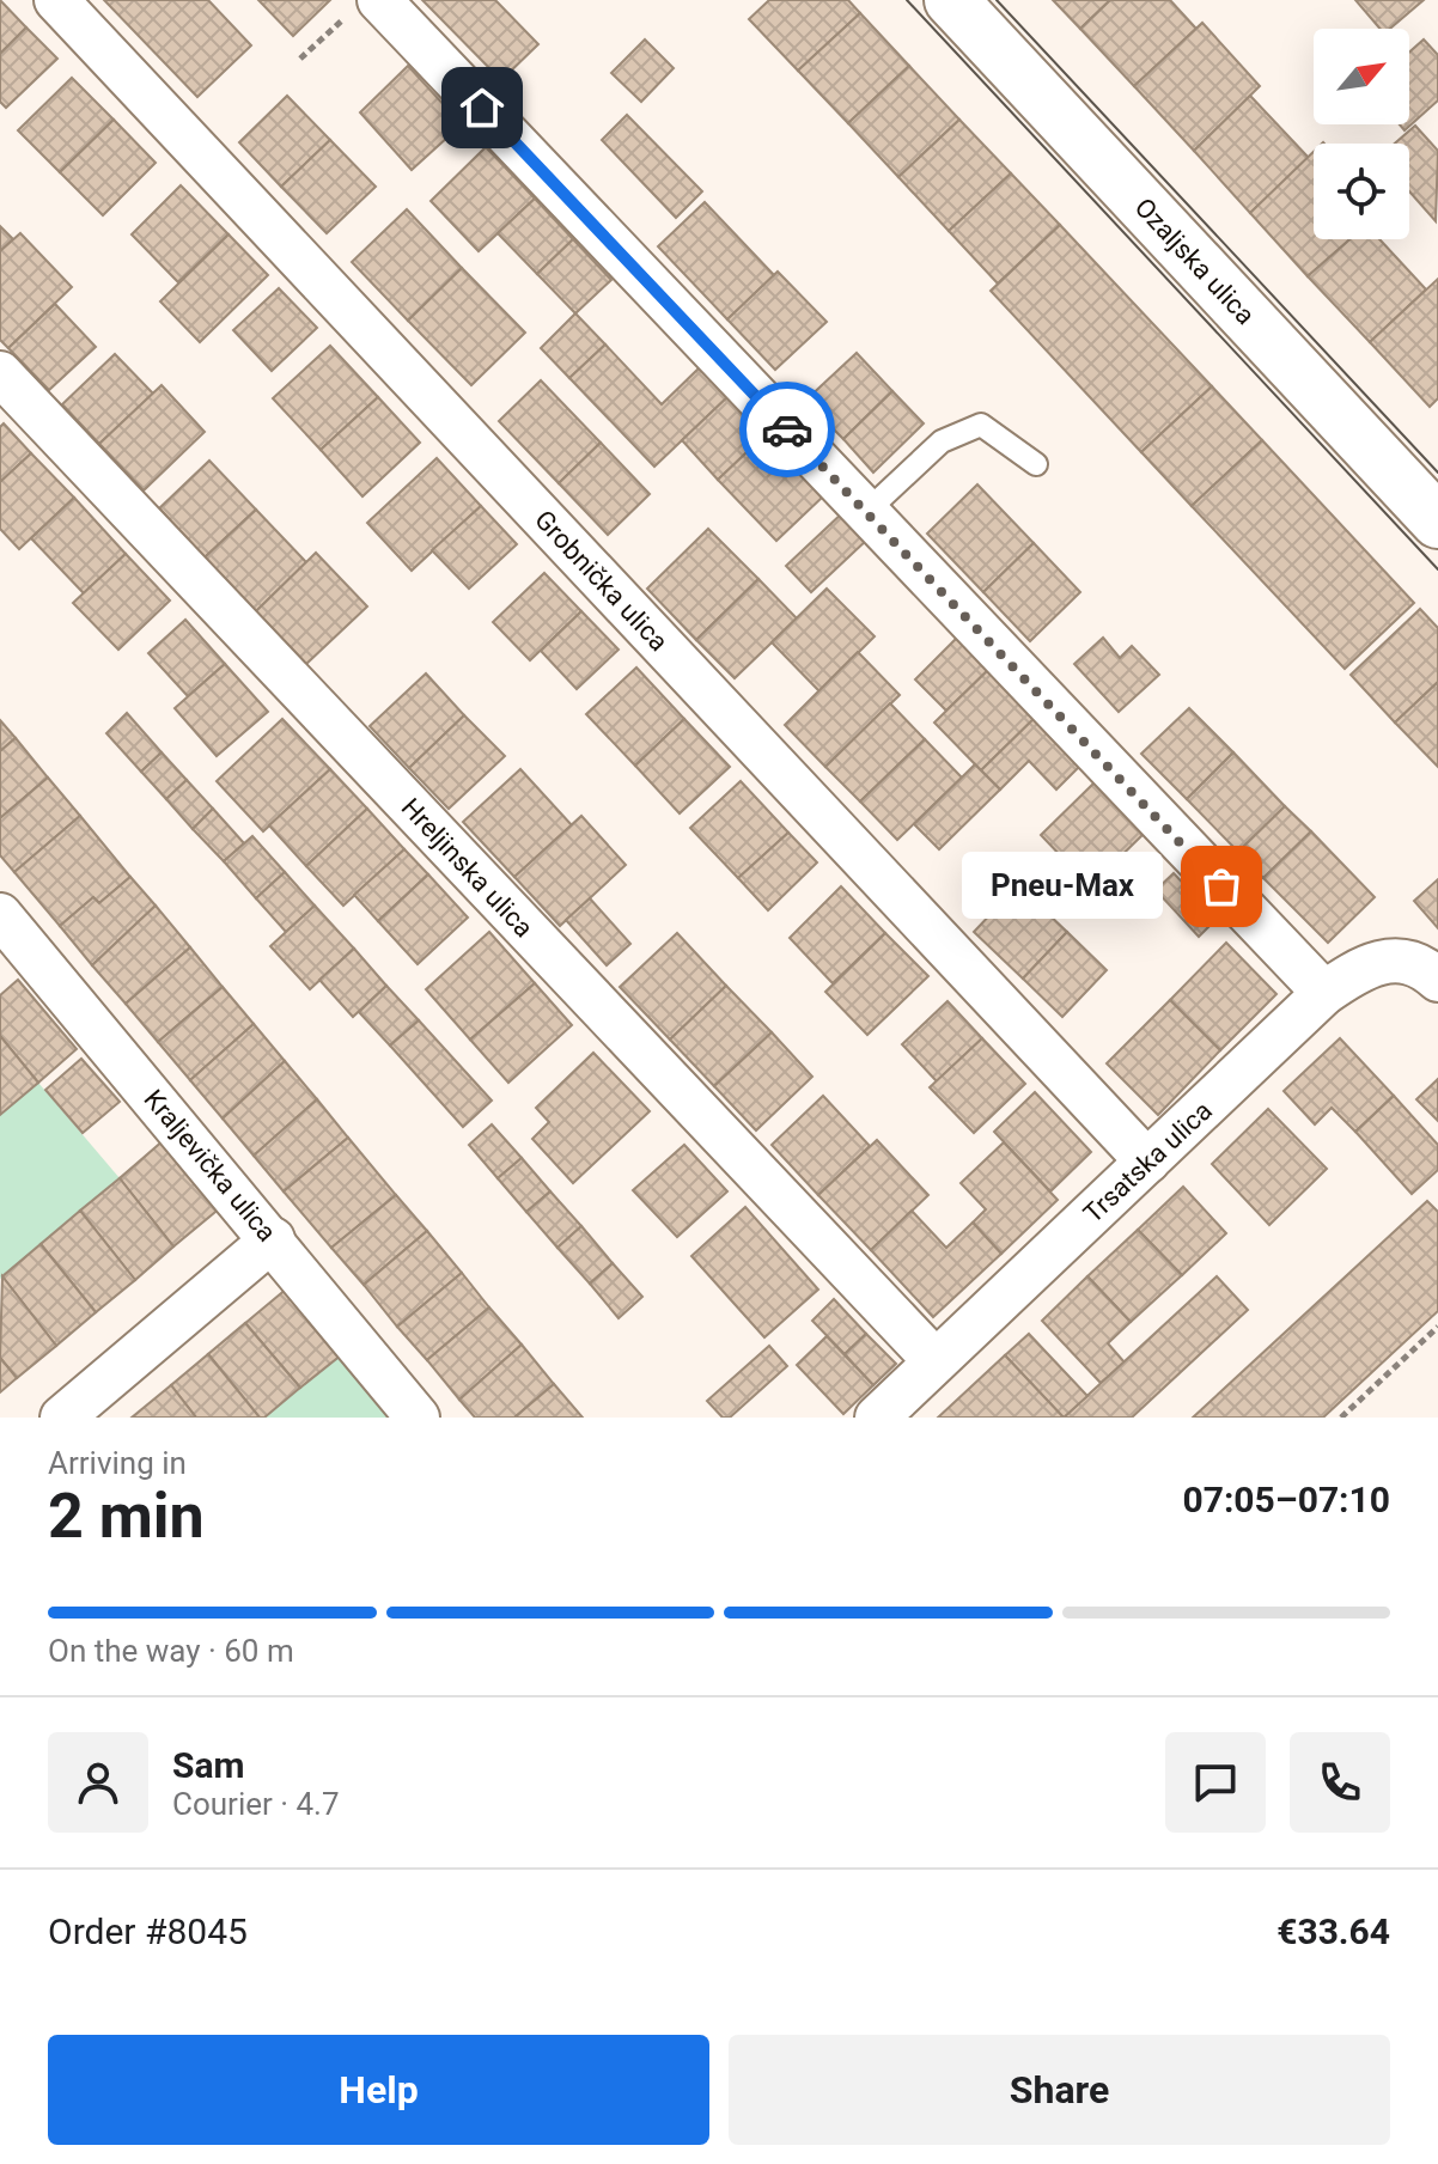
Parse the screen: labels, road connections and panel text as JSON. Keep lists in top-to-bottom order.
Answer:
{
  "streets": {
    "main road": ["Ozaljska ulica"],
    "street": [
      "Grobnička ulica",
      "Hreljinska ulica",
      "Trsatska ulica",
      "Kraljevička ulica"
    ]
  },
  "crossings": [
    ["Grobnička ulica", "Trsatska ulica"],
    ["Hreljinska ulica", "Trsatska ulica"]
  ],
  "places": ["Pneu-Max"],
  "north": "top right",
  "page": {
    "bubble": "Pneu-Max",
    "heading": ["2 min", "Arriving in", "07:05–07:10"],
    "panel": [
      "Sam",
      "Courier · 4.7",
      "Order #8045",
      "€33.64"
    ],
    "bar": "On the way · 60 m",
    "buttons": ["Help", "Share"]
  }
}
